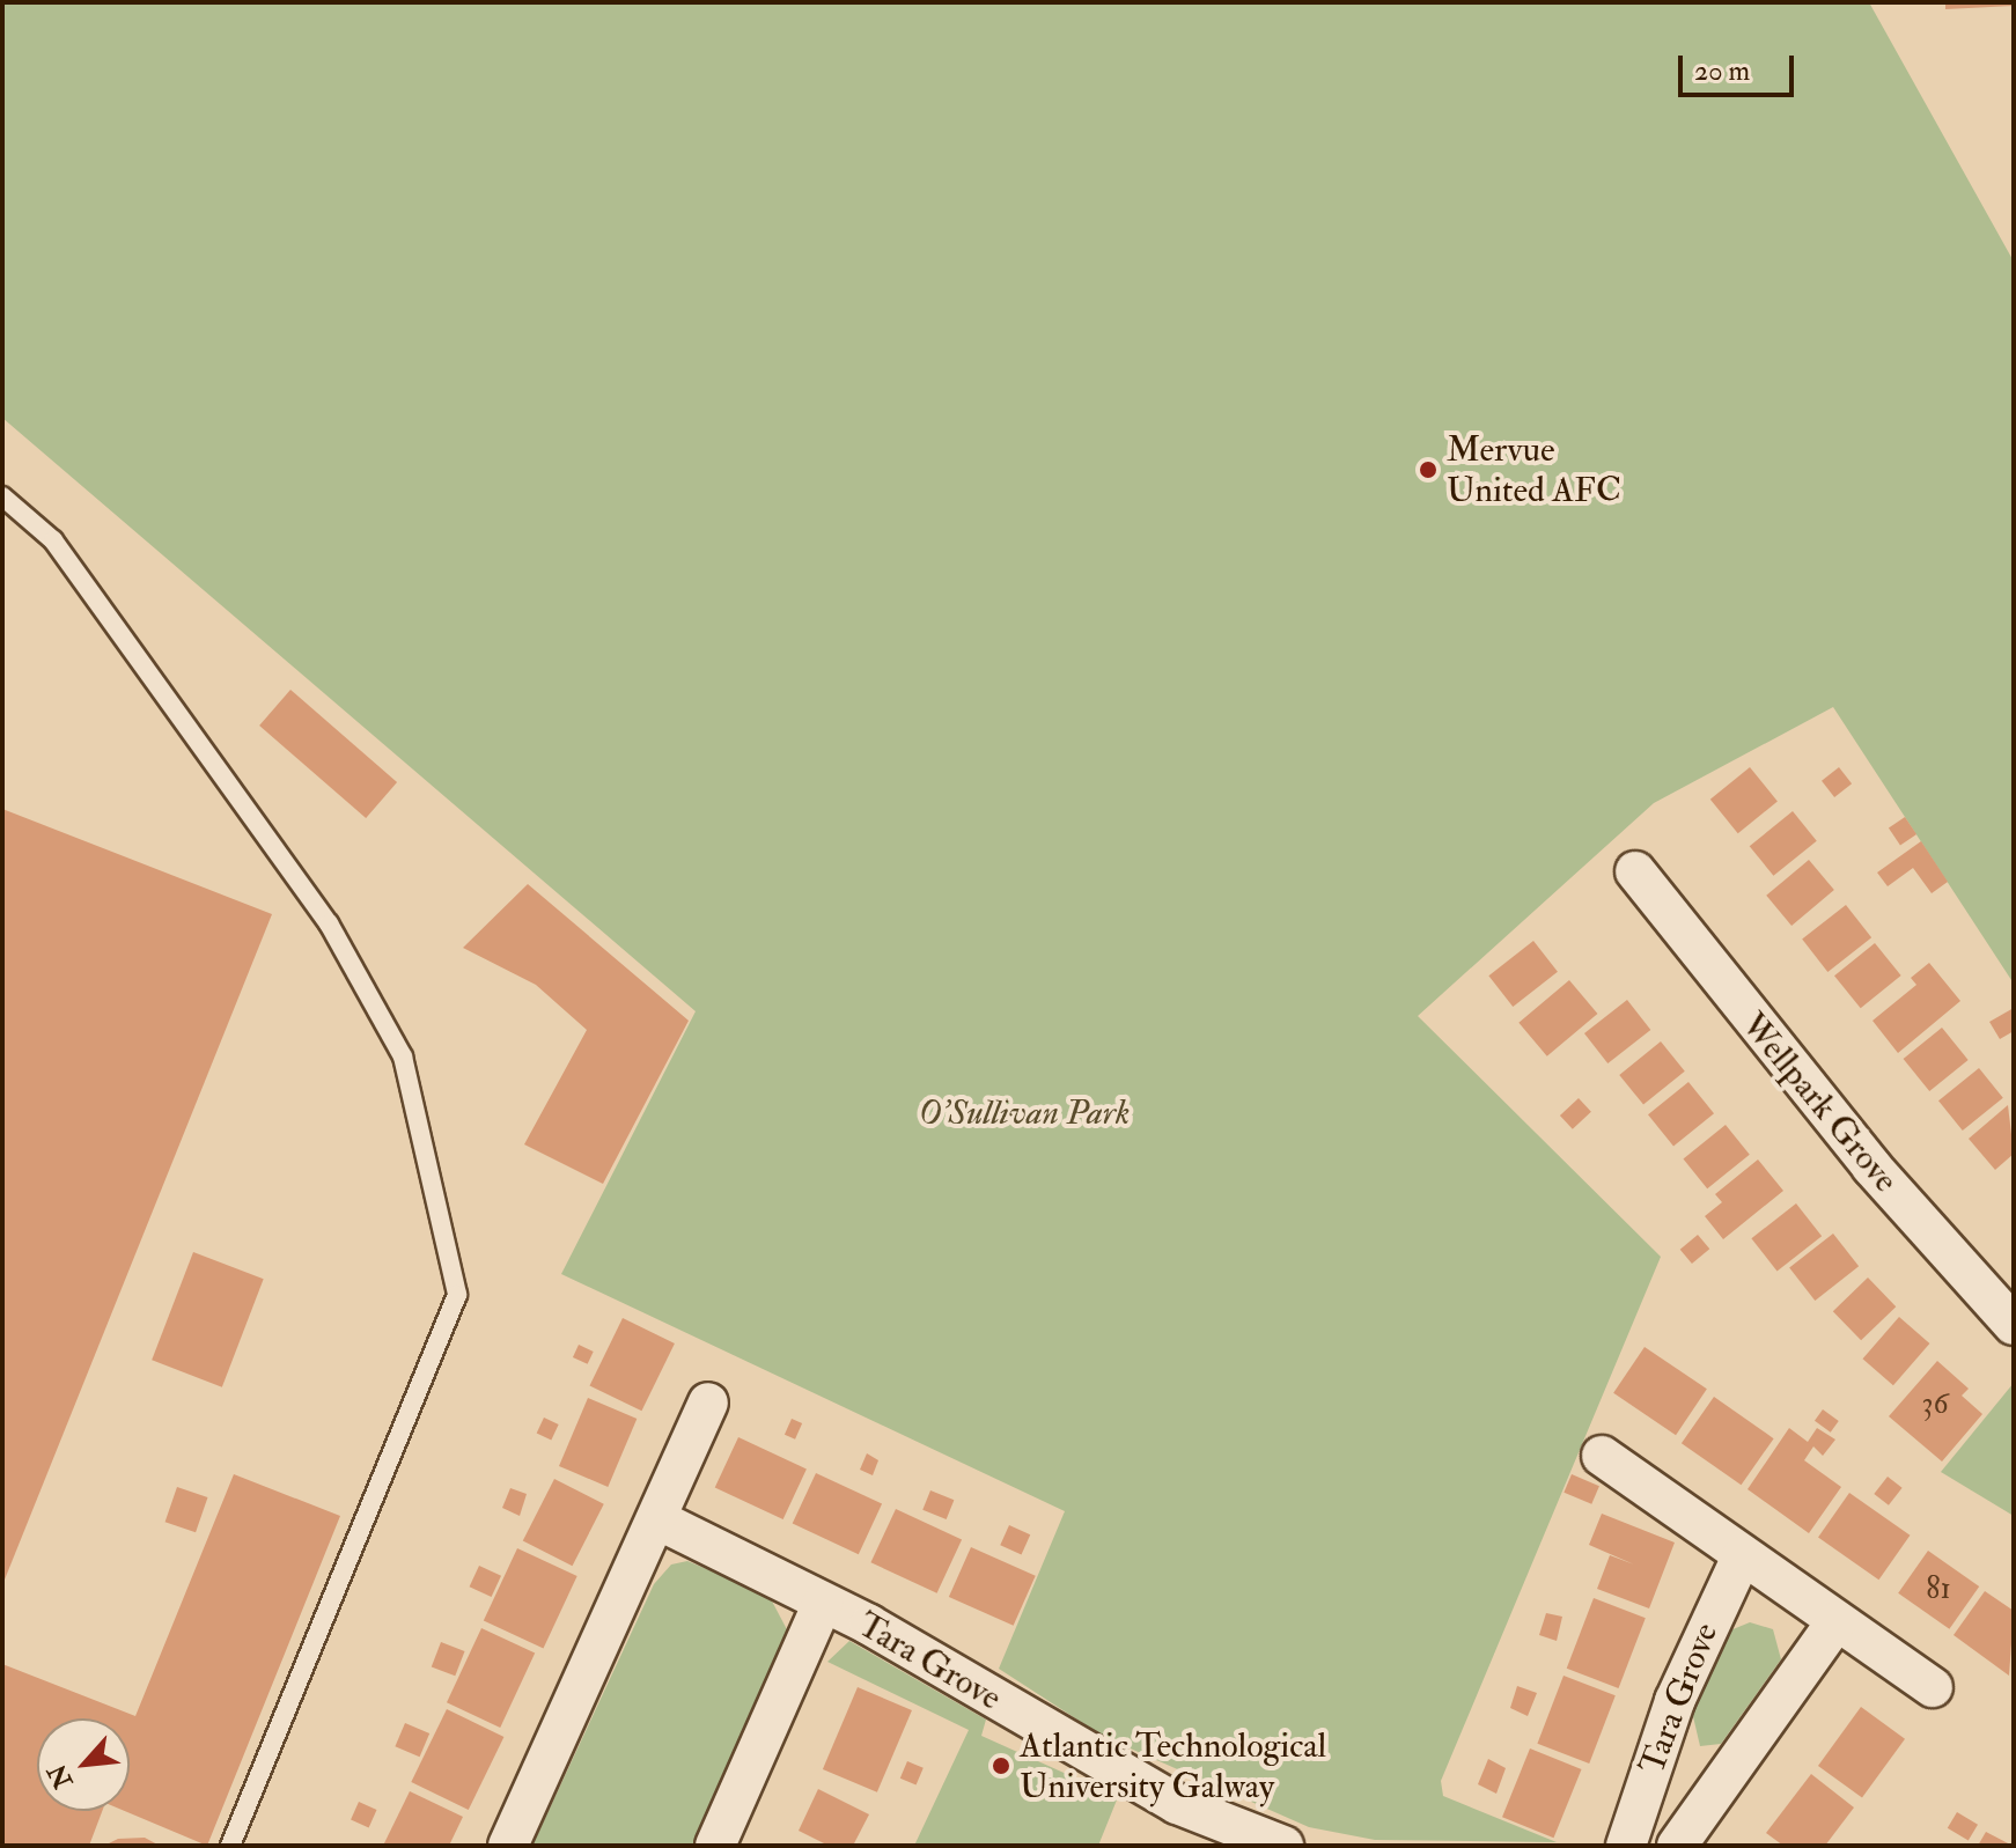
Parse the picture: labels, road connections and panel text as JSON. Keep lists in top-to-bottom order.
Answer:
{
  "streets": {
    "street": ["Wellpark Grove", "Tara Grove"]
  },
  "parks": ["O'Sullivan Park"],
  "places": ["Mervue United AFC", "Atlantic Technological University Galway"],
  "house_numbers": ["36", "81"],
  "scale_bar": "20 m",
  "north": "bottom left"
}
